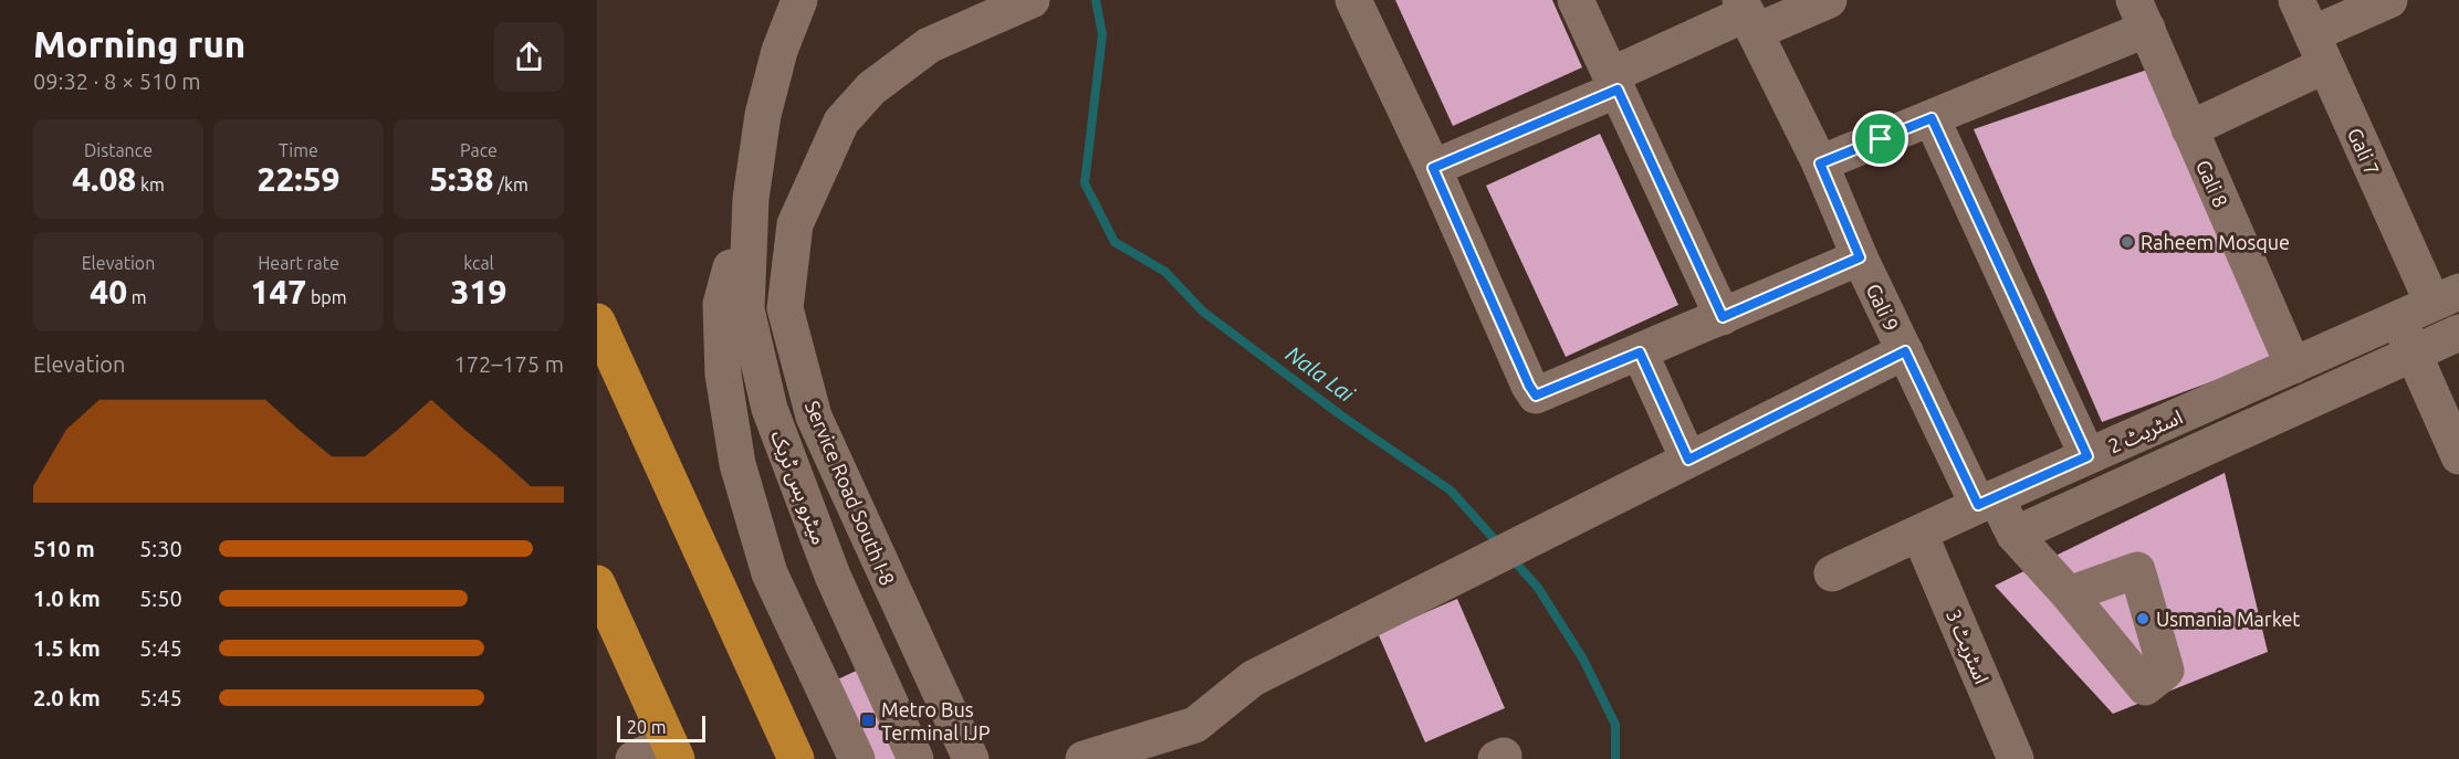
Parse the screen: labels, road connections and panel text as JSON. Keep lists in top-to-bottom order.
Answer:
{
  "streets": {
    "street": [
      "Gali 7",
      "Gali 8",
      "Gali 9",
      "اسٹریٹ 2",
      "میٹرو بس ٹریک",
      "Service Road South I-8",
      "اسٹریٹ 3"
    ]
  },
  "crossings": [
    ["Gali 7", "اسٹریٹ 2"],
    ["Gali 8", "اسٹریٹ 2"],
    ["Gali 9", "اسٹریٹ 2"],
    ["اسٹریٹ 2", "اسٹریٹ 3"]
  ],
  "water": ["Nala Lai"],
  "places": {
    "other": ["Raheem Mosque", "Usmania Market"],
    "transit": ["Metro Bus Terminal IJP"]
  },
  "scale_bar": "20 m",
  "page": {
    "heading": ["Morning run", "09:32 · 8 × 510 m"],
    "stats": [
      ["Distance", "4.08 km"],
      ["Time", "22:59"],
      ["Pace", "5:38 /km"],
      ["Elevation", "40 m"],
      ["Heart rate", "147 bpm"],
      ["kcal", "319"]
    ],
    "chart": ["Elevation", "172–175 m"],
    "list": [
      {
        "name": "510 m",
        "note": "5:30"
      },
      {
        "name": "1.0 km",
        "note": "5:50"
      },
      {
        "name": "1.5 km",
        "note": "5:45"
      },
      {
        "name": "2.0 km",
        "note": "5:45"
      }
    ],
    "scale": "20 m"
  }
}
